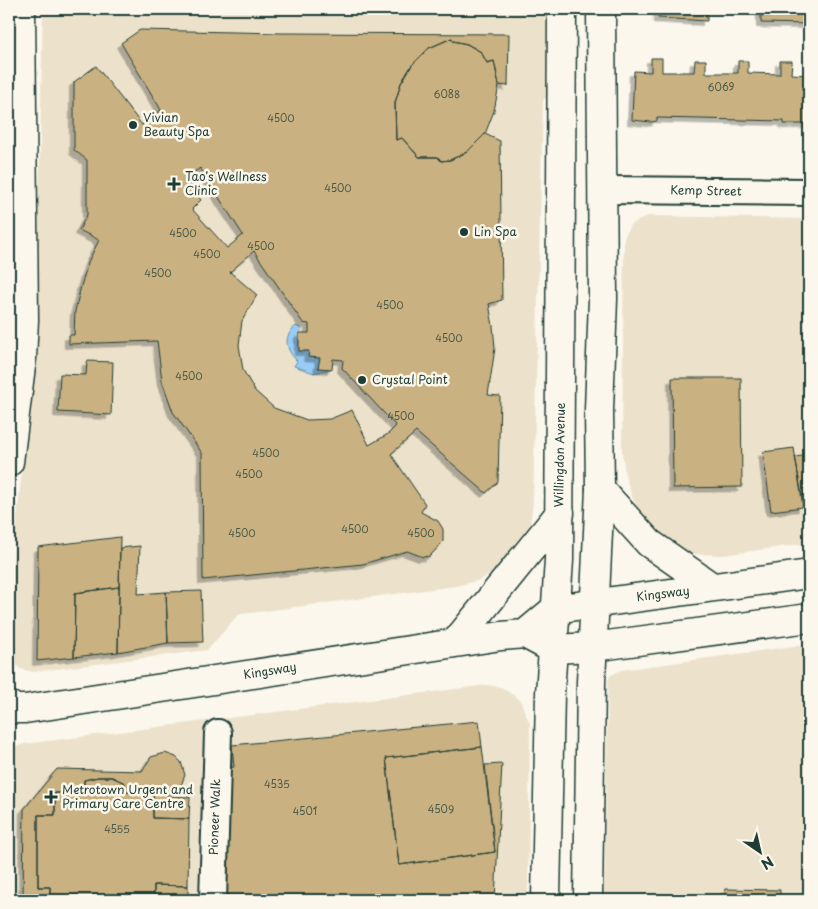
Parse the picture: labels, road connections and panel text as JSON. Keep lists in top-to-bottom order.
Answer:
{
  "streets": {
    "main road": ["Willingdon Avenue", "Kingsway"],
    "street": ["Kemp Street", "Pioneer Walk"]
  },
  "crossings": [
    ["Willingdon Avenue", "Kingsway"]
  ],
  "places": {
    "other": ["Vivian Beauty Spa", "Lin Spa", "Crystal Point"],
    "health": ["Tao's Wellness Clinic", "Metrotown Urgent and Primary Care Centre"]
  },
  "house_numbers": [
    "6069",
    "6088",
    "4500",
    "4500",
    "4500",
    "4500",
    "4500",
    "4500",
    "4500",
    "4500",
    "4500",
    "4500",
    "4500",
    "4500",
    "4500",
    "4500",
    "4500",
    "4535",
    "4509",
    "4501",
    "4555"
  ],
  "north": "bottom right"
}
